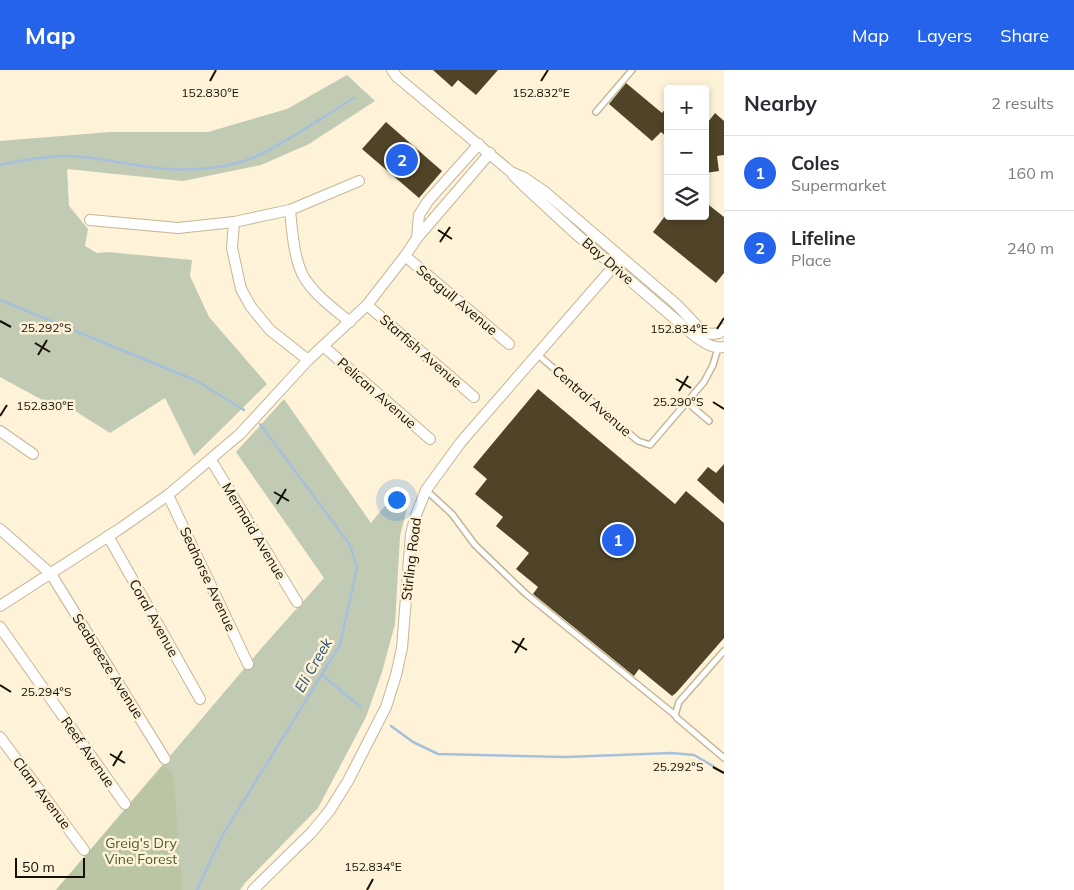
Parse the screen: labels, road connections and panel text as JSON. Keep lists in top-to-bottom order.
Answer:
{
  "streets": {
    "street": [
      "Bay Drive",
      "Seagull Avenue",
      "Starfish Avenue",
      "Pelican Avenue",
      "Mermaid Avenue",
      "Stirling Road",
      "Seahorse Avenue",
      "Coral Avenue",
      "Seabreeze Avenue",
      "Reef Avenue",
      "Clam Avenue"
    ],
    "lane": ["Central Avenue"]
  },
  "crossings": [
    ["Bay Drive", "Central Avenue"],
    ["Bay Drive", "Stirling Road"],
    ["Central Avenue", "Stirling Road"]
  ],
  "water": ["Eli Creek"],
  "parks": ["Greig's Dry Vine Forest"],
  "scale_bar": "50 m",
  "page": {
    "header": "Map",
    "nav": ["Map", "Layers", "Share"],
    "heading": ["Nearby", "2 results"],
    "map_buttons": ["+", "−"],
    "list": [
      {
        "mark": "1",
        "name": "Coles",
        "note": "Supermarket",
        "value": "160 m"
      },
      {
        "mark": "2",
        "name": "Lifeline",
        "note": "Place",
        "value": "240 m"
      }
    ],
    "pins": ["2", "1"],
    "scale": "50 m"
  },
  "coordinates": [
    "152.830°E",
    "152.832°E",
    "25.292°S",
    "152.834°E",
    "25.290°S",
    "25.294°S"
  ]
}
